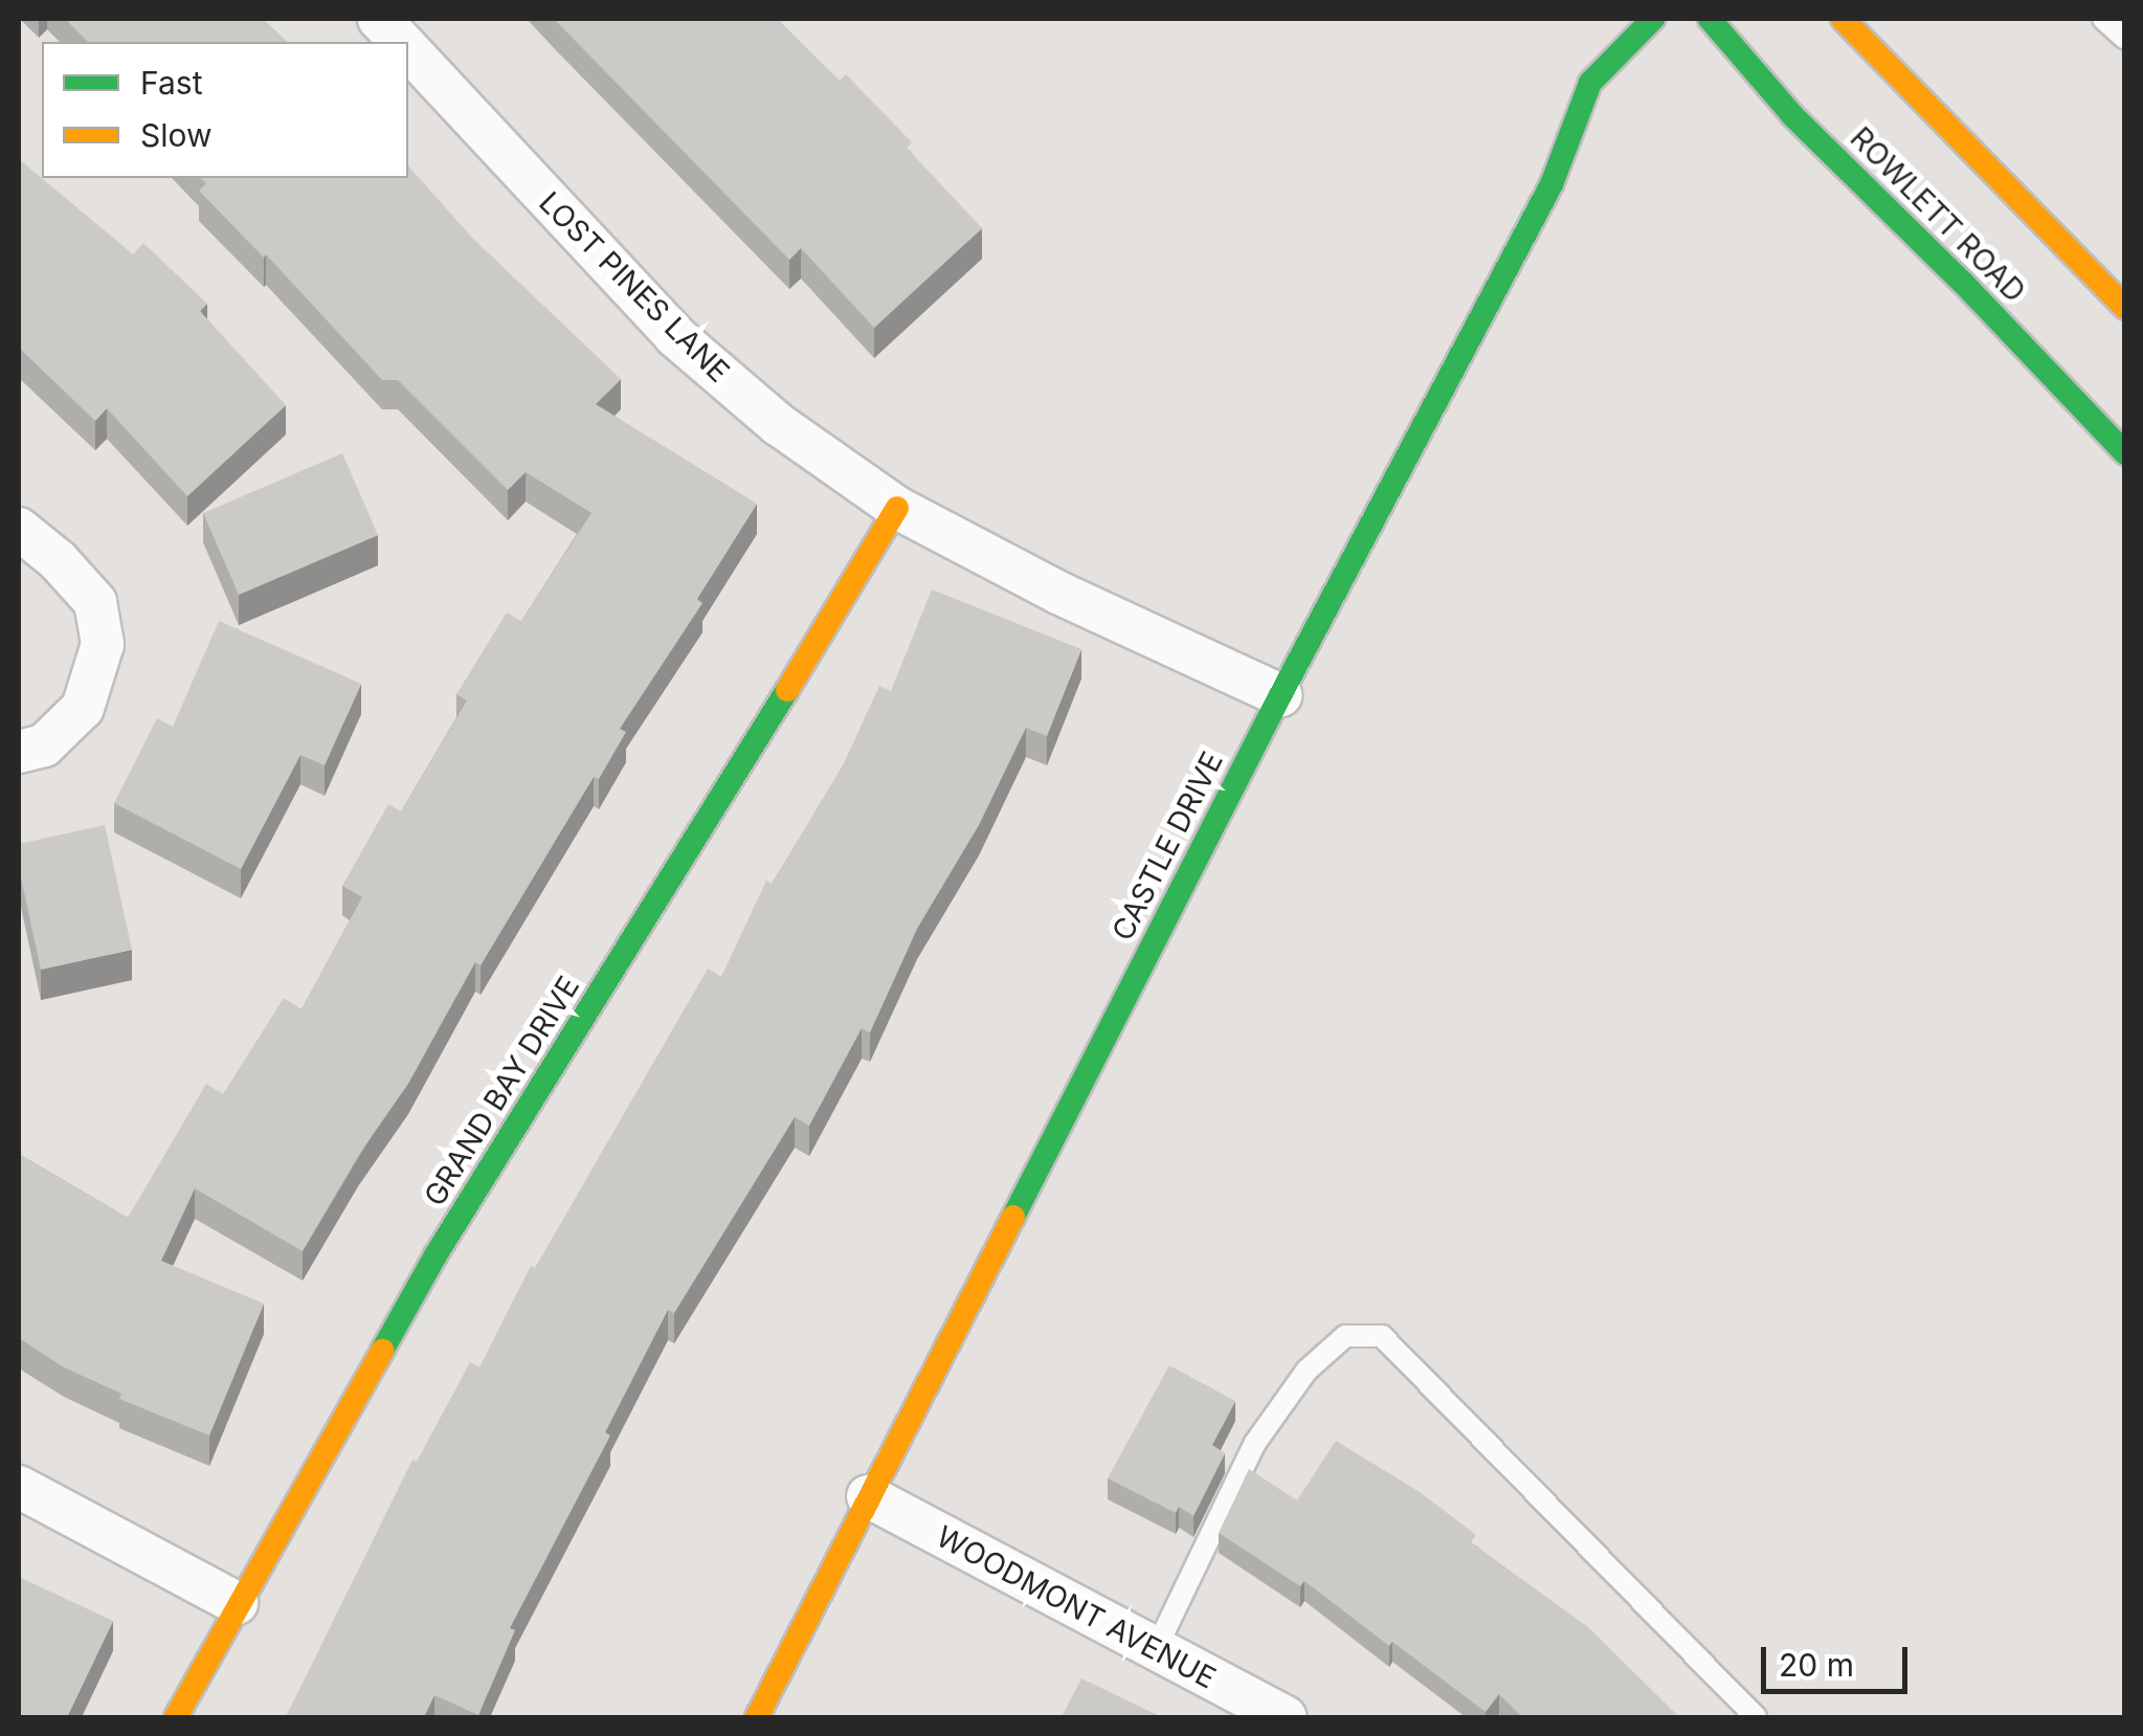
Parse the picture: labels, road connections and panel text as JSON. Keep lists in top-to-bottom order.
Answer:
{
  "streets": {
    "street": [
      "ROWLETT ROAD",
      "LOST PINES LANE",
      "CASTLE DRIVE",
      "GRAND BAY DRIVE",
      "WOODMONT AVENUE"
    ]
  },
  "crossings": [
    ["LOST PINES LANE", "CASTLE DRIVE"],
    ["LOST PINES LANE", "GRAND BAY DRIVE"],
    ["CASTLE DRIVE", "WOODMONT AVENUE"]
  ],
  "legend": ["Fast", "Slow"],
  "scale_bar": "20 m"
}
